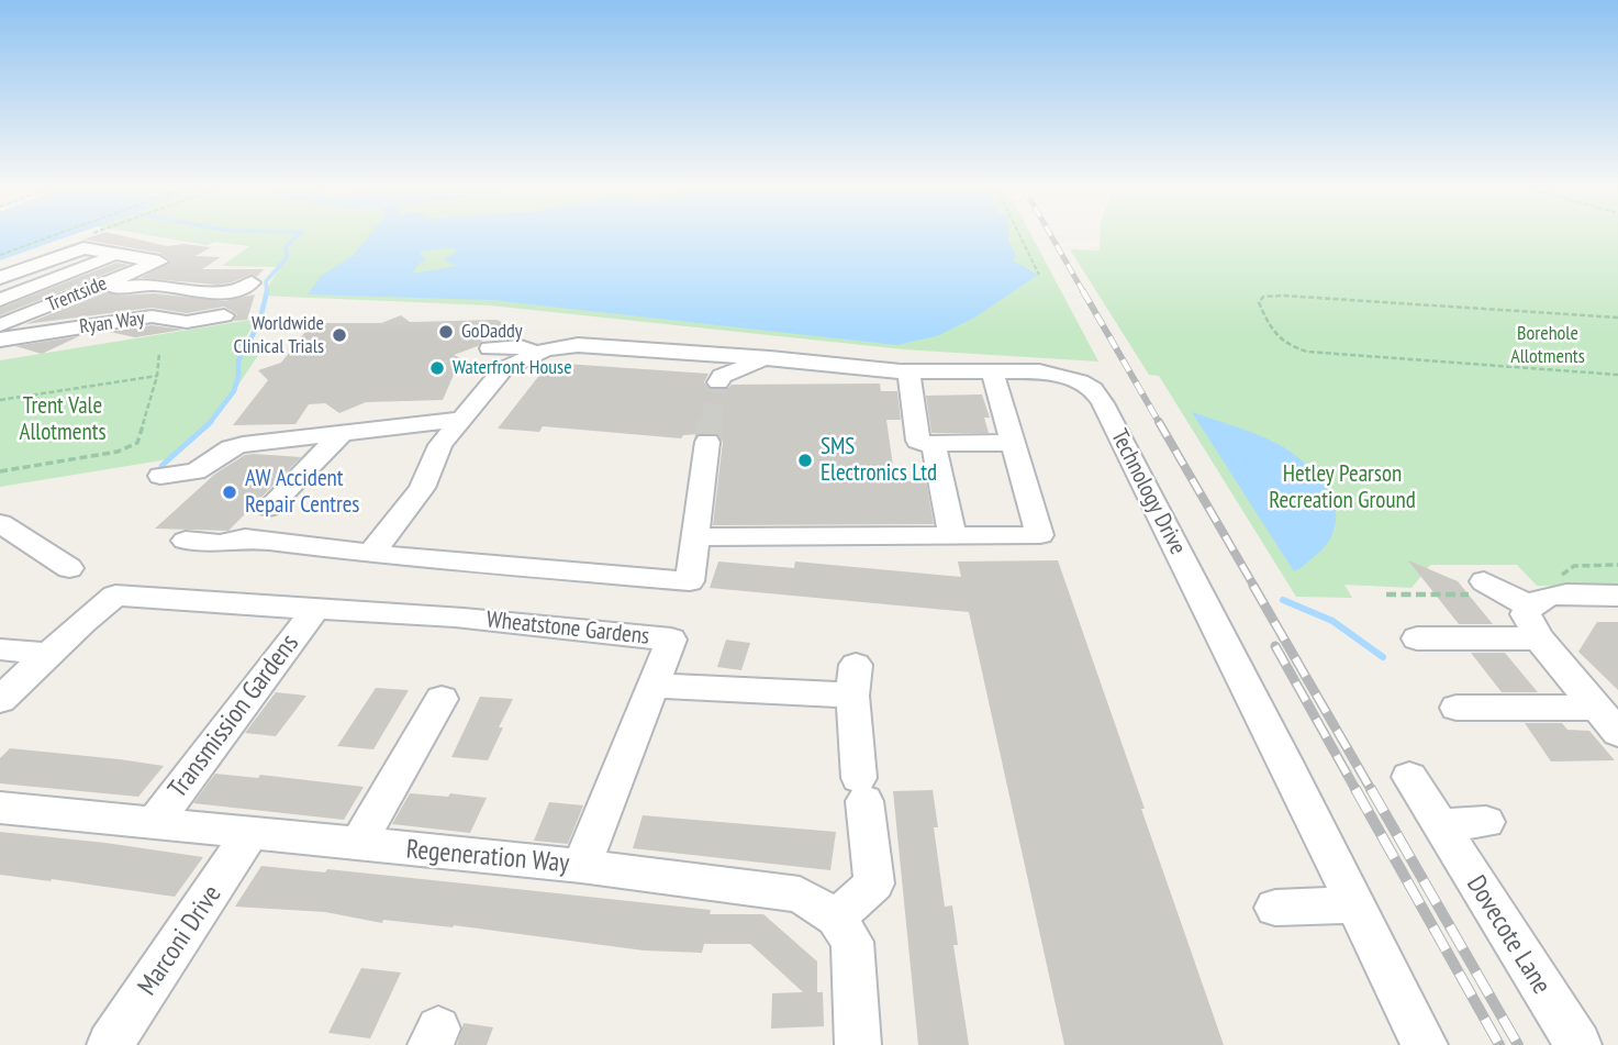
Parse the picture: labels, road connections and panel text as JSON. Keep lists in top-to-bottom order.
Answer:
{
  "streets": {
    "street": [
      "Trentside",
      "Ryan Way",
      "Technology Drive",
      "Wheatstone Gardens",
      "Transmission Gardens",
      "Regeneration Way",
      "Dovecote Lane",
      "Marconi Drive"
    ]
  },
  "crossings": [
    ["Wheatstone Gardens", "Transmission Gardens"],
    ["Wheatstone Gardens", "Regeneration Way"],
    ["Transmission Gardens", "Regeneration Way"],
    ["Regeneration Way", "Marconi Drive"]
  ],
  "parks": ["Borehole Allotments", "Trent Vale Allotments", "Hetley Pearson Recreation Ground"],
  "places": [
    "GoDaddy",
    "Worldwide Clinical Trials",
    "Waterfront House",
    "SMS Electronics Ltd",
    "AW Accident Repair Centres"
  ]
}
